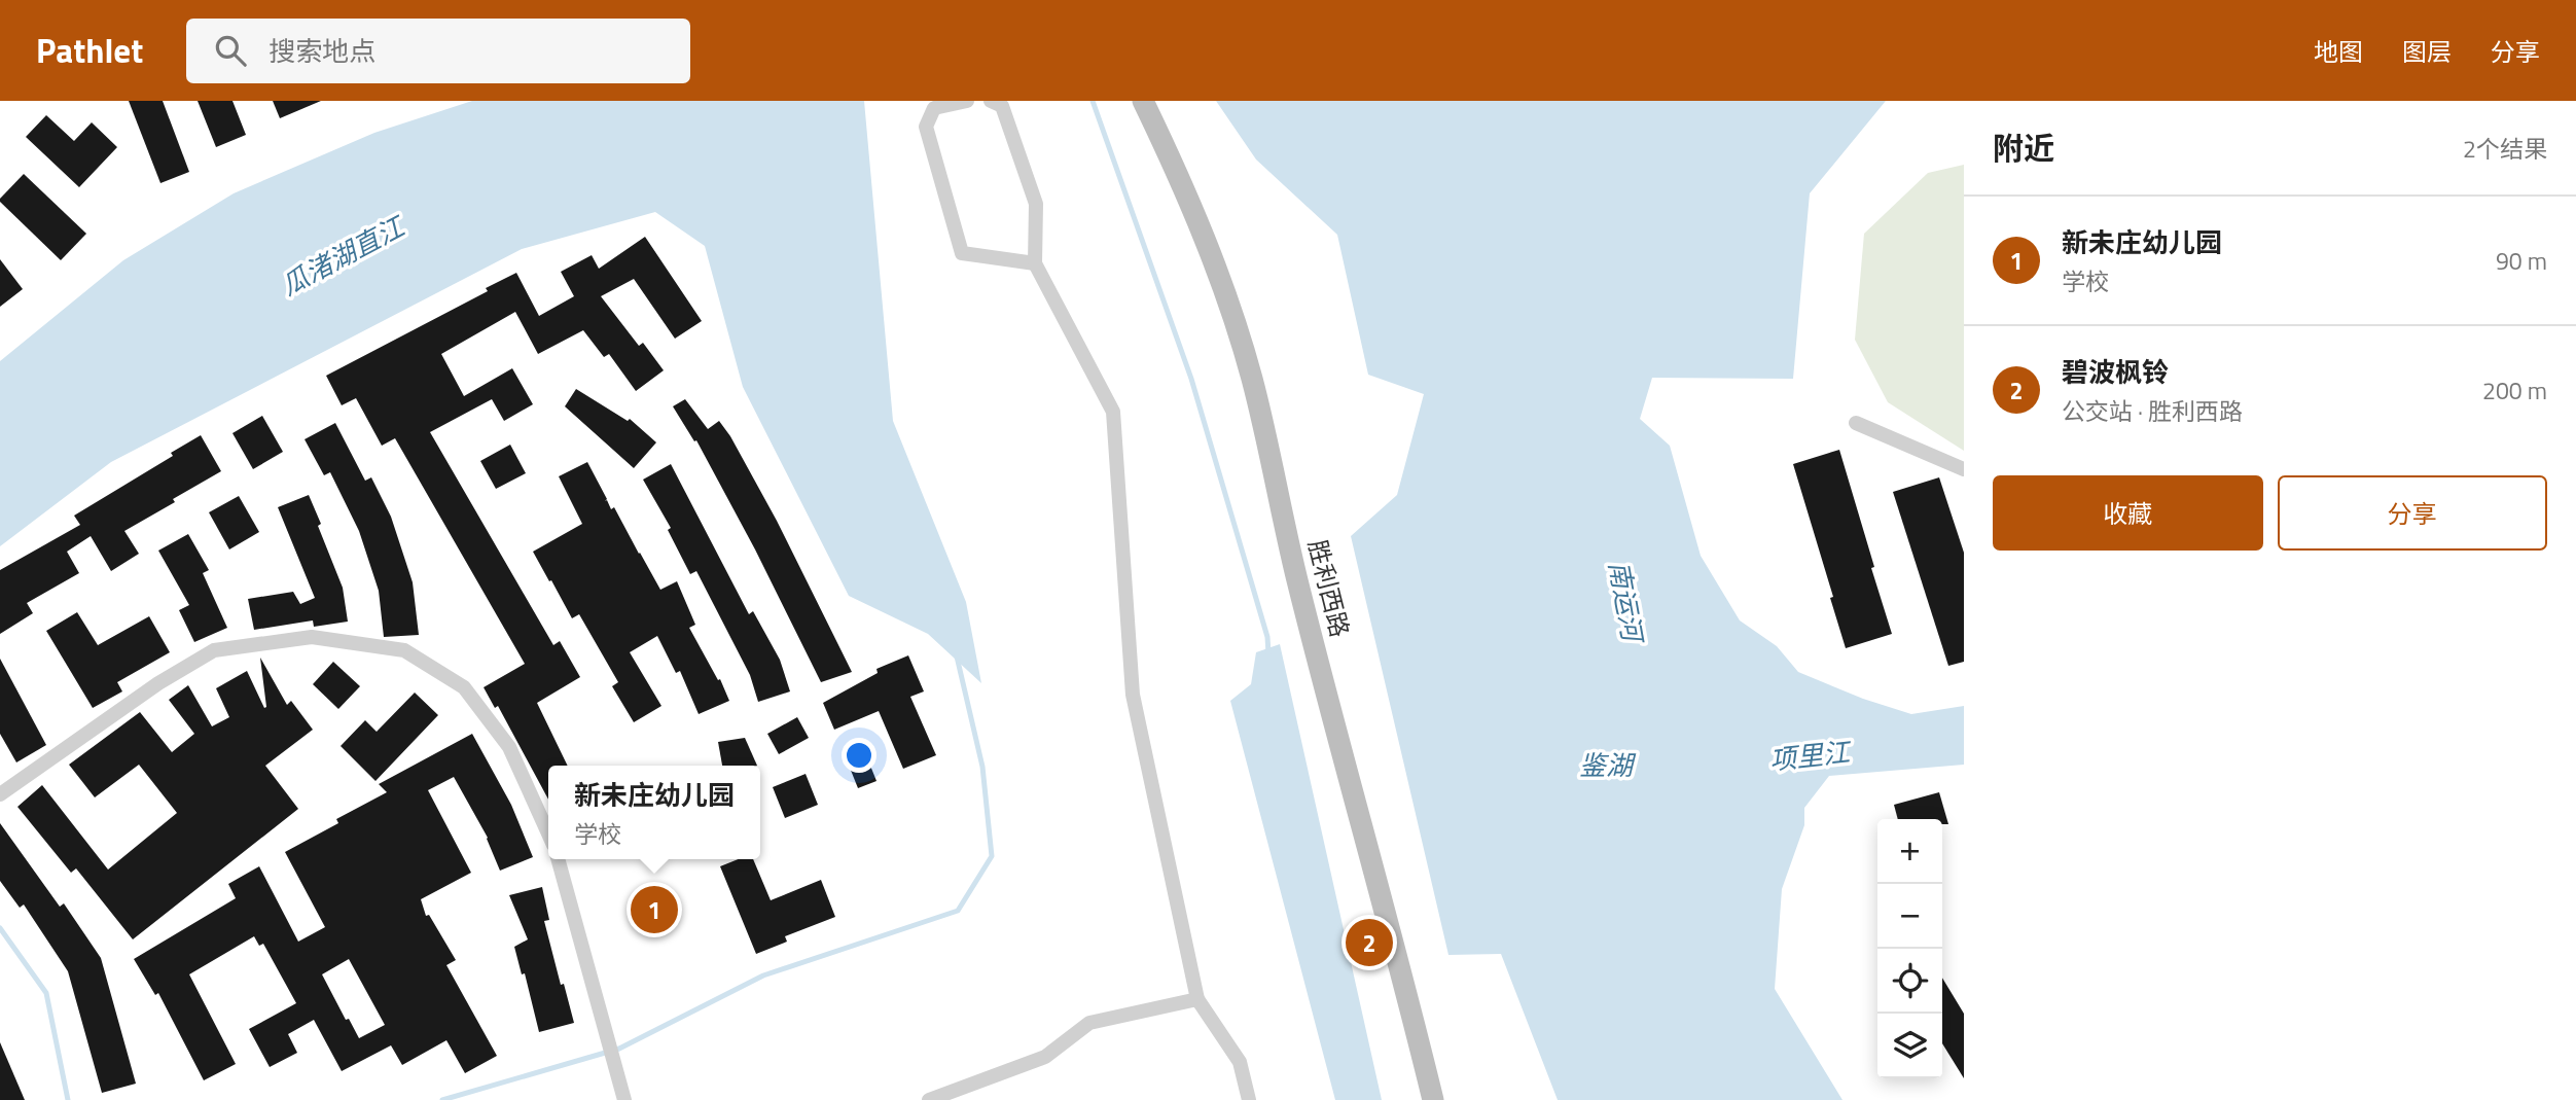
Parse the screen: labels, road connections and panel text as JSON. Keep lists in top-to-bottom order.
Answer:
{
  "streets": {
    "street": ["胜利西路"]
  },
  "water": [
    "瓜渚湖直江",
    "南运河",
    "项里江",
    "鉴湖"
  ],
  "page": {
    "header": "Pathlet",
    "search": "搜索地点",
    "nav": ["地图", "图层", "分享"],
    "heading": ["附近", "2个结果"],
    "list": [
      {
        "mark": "1",
        "name": "新未庄幼儿园",
        "note": "学校",
        "value": "90 m"
      },
      {
        "mark": "2",
        "name": "碧波枫铃",
        "note": "公交站 · 胜利西路",
        "value": "200 m"
      }
    ],
    "buttons": ["收藏", "分享"],
    "popup": ["新未庄幼儿园", "学校"],
    "map_buttons": ["+", "−"],
    "pins": ["1", "2"]
  }
}
